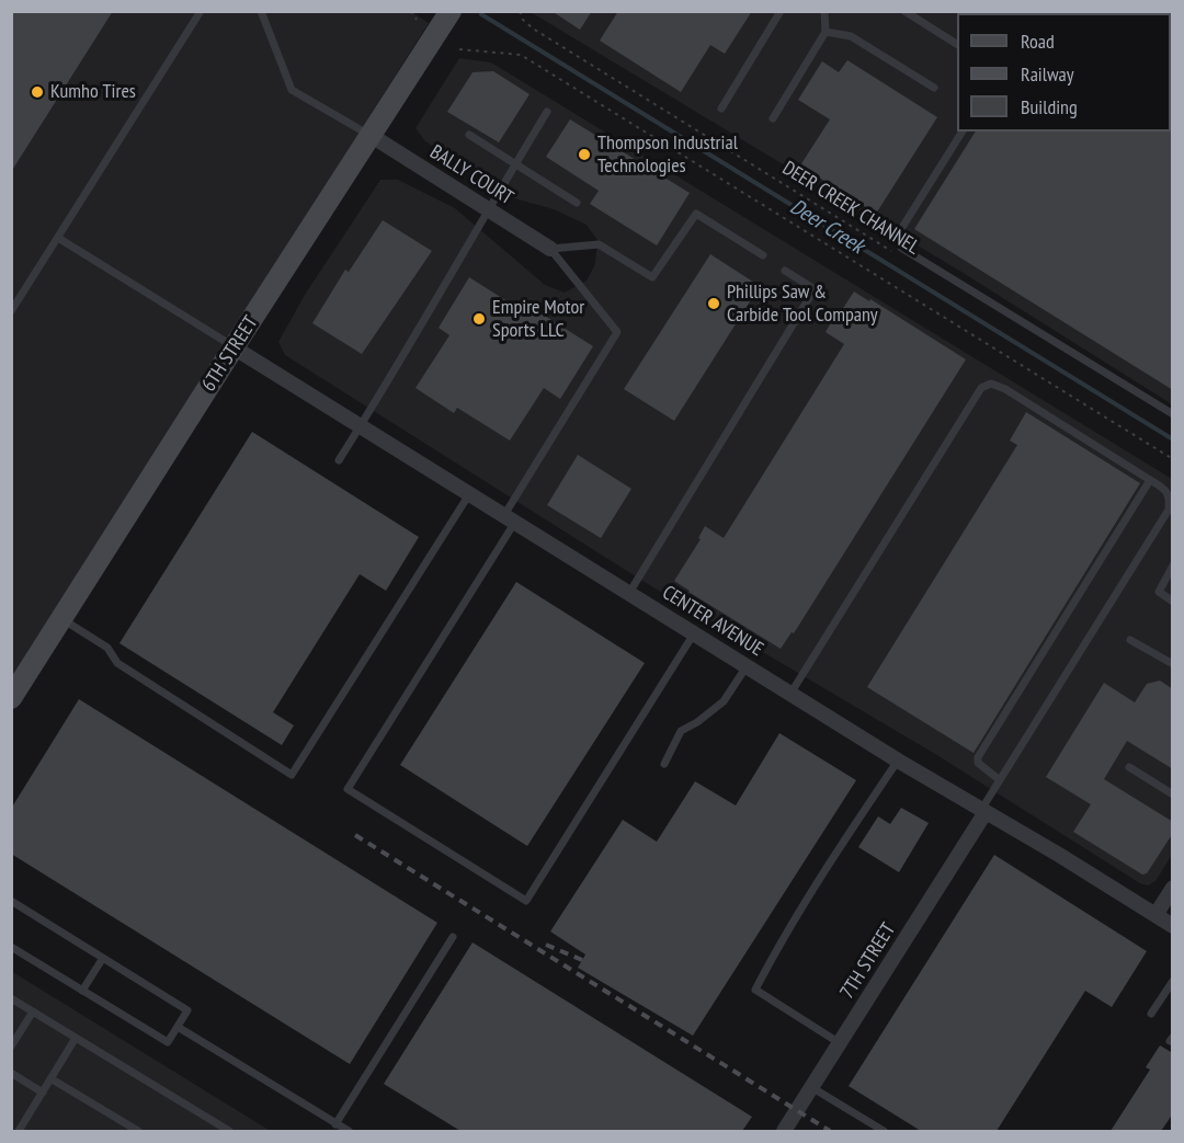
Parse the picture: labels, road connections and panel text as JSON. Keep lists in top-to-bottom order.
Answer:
{
  "streets": {
    "main road": ["6TH STREET"],
    "street": ["BALLY COURT", "CENTER AVENUE", "7TH STREET"],
    "path": ["DEER CREEK CHANNEL"]
  },
  "crossings": [
    ["BALLY COURT", "6TH STREET"],
    ["6TH STREET", "CENTER AVENUE"],
    ["CENTER AVENUE", "7TH STREET"]
  ],
  "water": ["Deer Creek"],
  "places": [
    "Kumho Tires",
    "Thompson Industrial Technologies",
    "Phillips Saw & Carbide Tool Company",
    "Empire Motor Sports LLC"
  ],
  "legend": ["Road", "Railway", "Building"]
}
